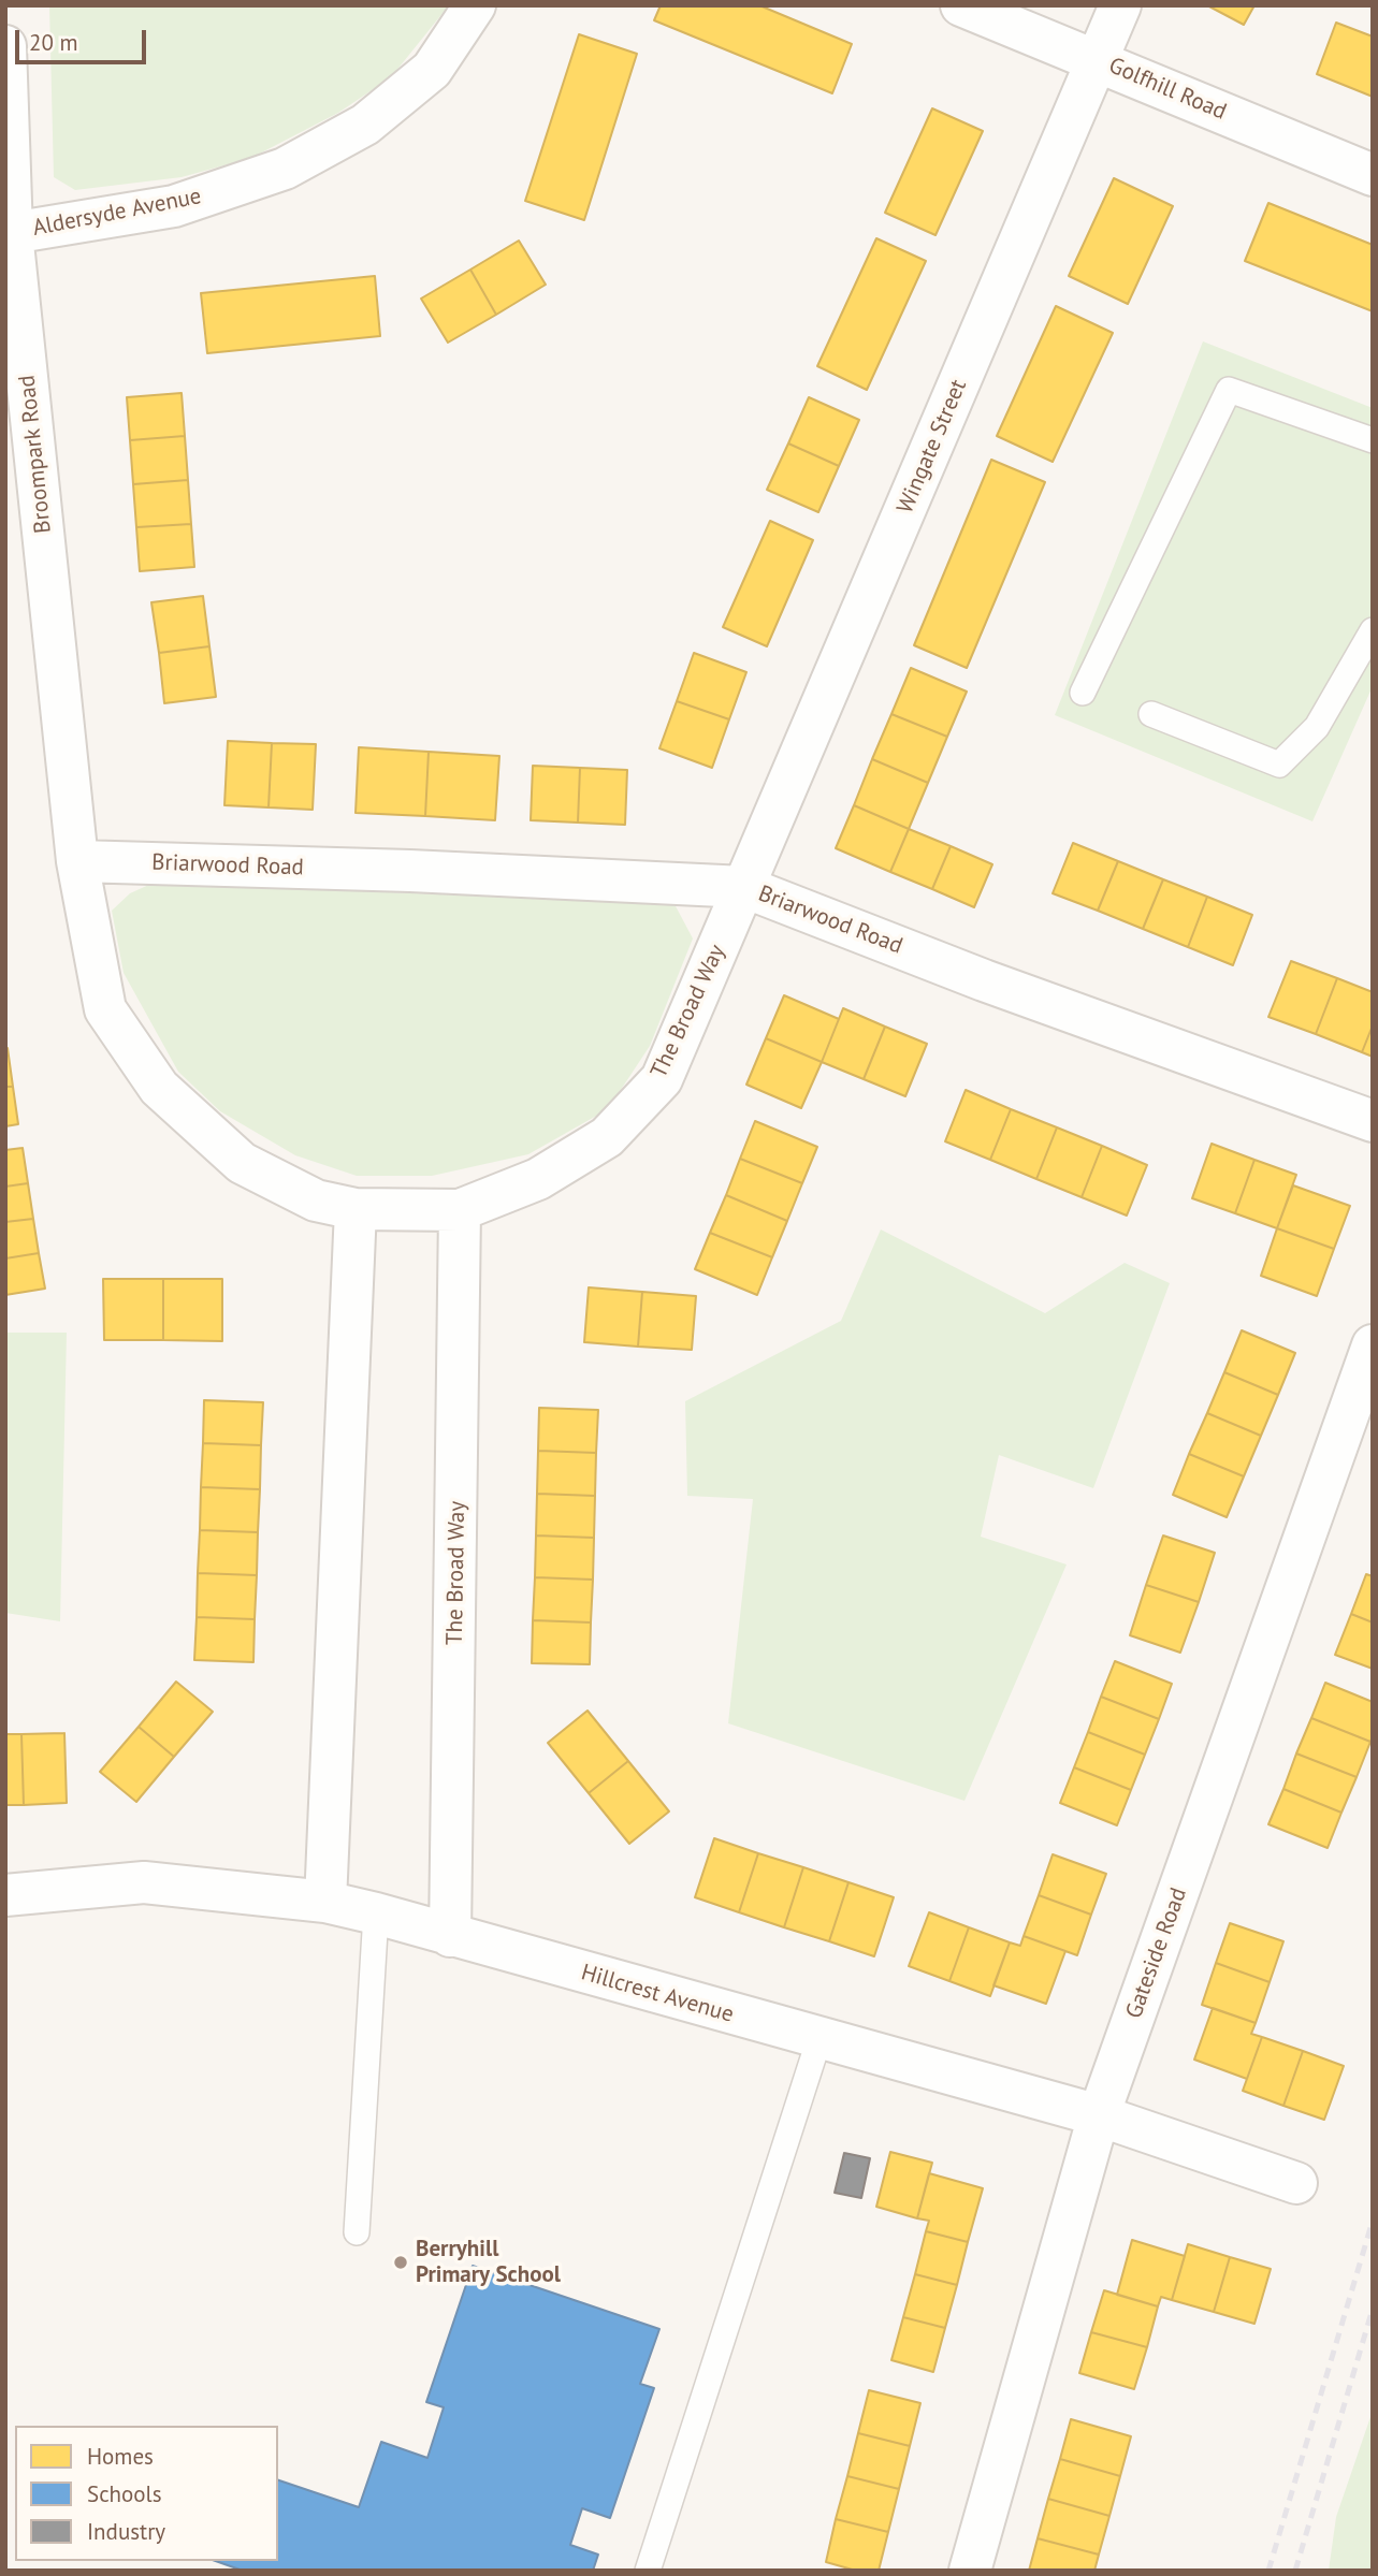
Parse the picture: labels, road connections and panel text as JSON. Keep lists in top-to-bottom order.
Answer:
{
  "streets": {
    "street": [
      "Golfhill Road",
      "Aldersyde Avenue",
      "Wingate Street",
      "Broompark Road",
      "Briarwood Road",
      "The Broad Way",
      "Gateside Road",
      "Hillcrest Avenue"
    ]
  },
  "crossings": [
    ["Golfhill Road", "Wingate Street"],
    ["Aldersyde Avenue", "Broompark Road"],
    ["Wingate Street", "Briarwood Road"],
    ["Wingate Street", "The Broad Way"],
    ["Broompark Road", "Briarwood Road"],
    ["Broompark Road", "The Broad Way"],
    ["Briarwood Road", "The Broad Way"],
    ["The Broad Way", "Hillcrest Avenue"],
    ["Gateside Road", "Hillcrest Avenue"]
  ],
  "places": ["Berryhill Primary School"],
  "legend": ["Homes", "Schools", "Industry"],
  "scale_bar": "20 m"
}
